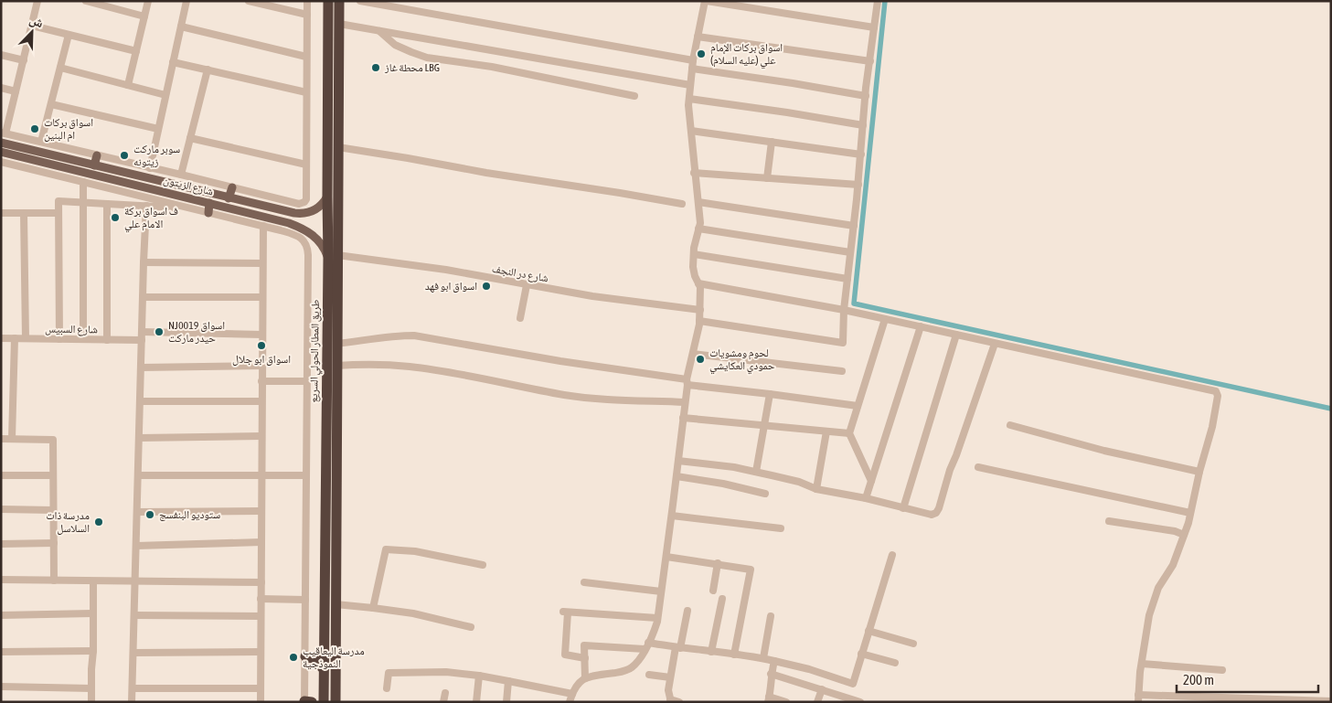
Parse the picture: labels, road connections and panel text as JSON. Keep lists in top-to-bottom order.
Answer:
{
  "streets": {
    "highway": ["طريق المطار الحولي السريع"],
    "main road": ["شارع الزيتون"],
    "street": ["شارع در النجف", "شارع السبيس"]
  },
  "crossings": [
    ["شارع الزيتون", "شارع در النجف"],
    ["شارع الزيتون", "طريق المطار الحولي السريع"],
    ["شارع در النجف", "طريق المطار الحولي السريع"]
  ],
  "places": [
    "اسواق بركات الإمام علي (عليه السلام)",
    "محطة غاز LBG",
    "اسواق بركات ام البنين",
    "سوبر ماركت زيتونه",
    "ف اسواق بركة الامام علي",
    "اسواق ابو فهد",
    "NJ0019 اسواق حيدر ماركت",
    "اسواق ابو جلال",
    "لحوم ومشويات حمودي العكايشي",
    "ستوديو البنفسج",
    "مدرسة ذات السلاسل",
    "مدرسة اليعاقيب النموذجية"
  ],
  "scale_bar": "200 m",
  "north": "top right"
}
